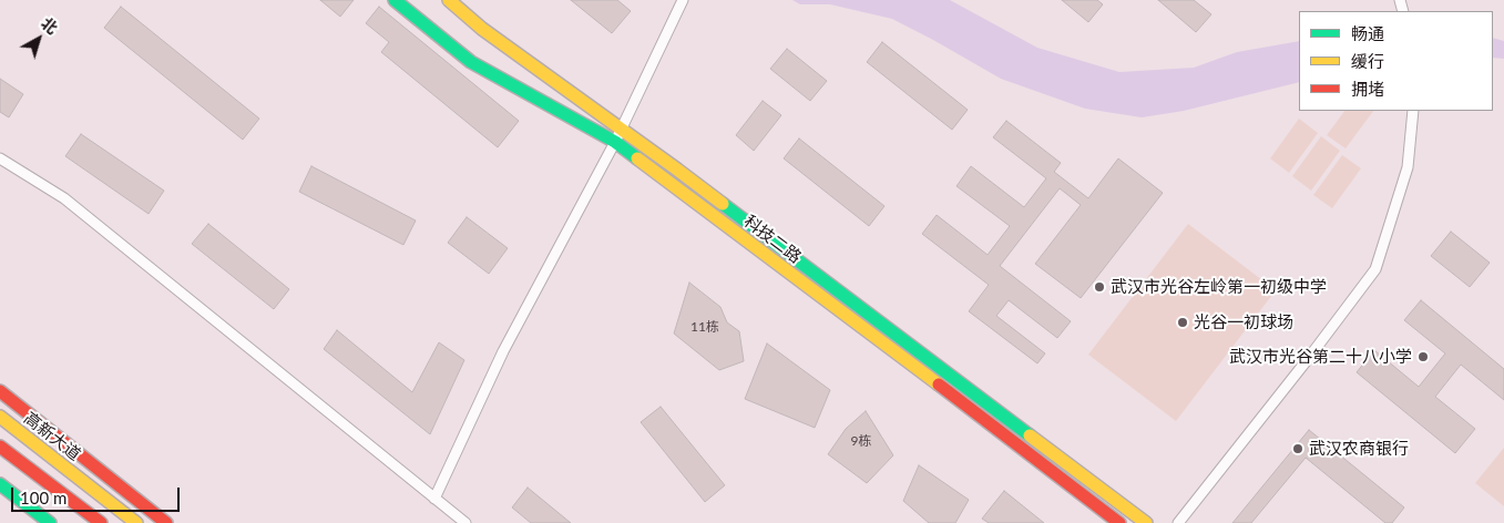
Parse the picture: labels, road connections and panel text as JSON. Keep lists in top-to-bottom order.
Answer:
{
  "streets": {
    "main road": ["科技二路", "高新大道"]
  },
  "places": [
    "武汉市光谷左岭第一初级中学",
    "光谷一初球场",
    "武汉市光谷第二十八小学",
    "武汉农商银行"
  ],
  "house_numbers": ["11栋", "9栋"],
  "legend": ["畅通", "缓行", "拥堵"],
  "scale_bar": "100 m",
  "north": "top right"
}
